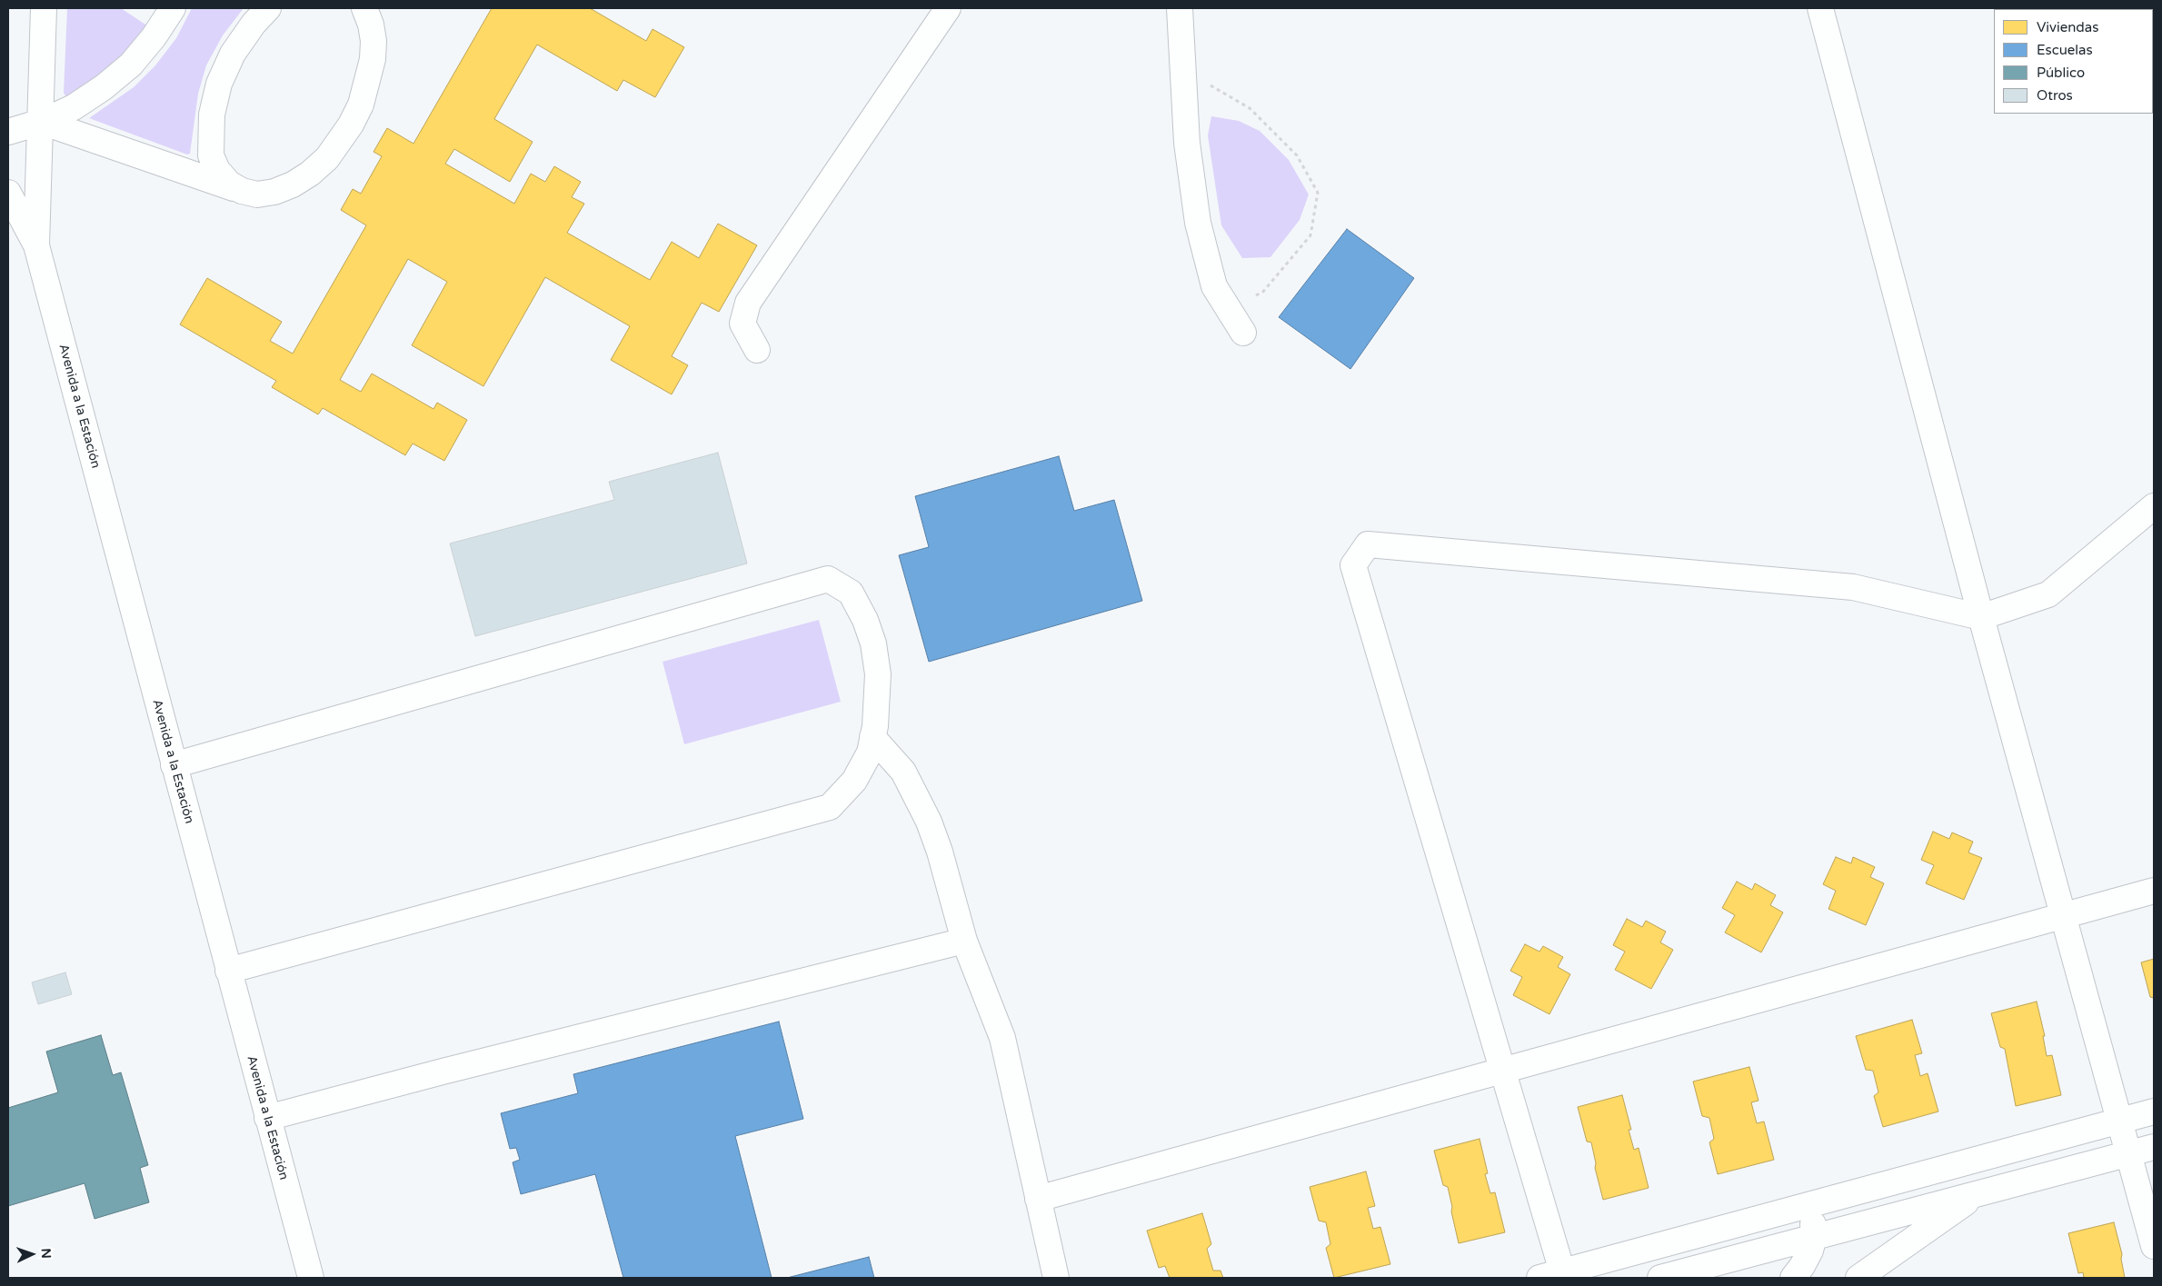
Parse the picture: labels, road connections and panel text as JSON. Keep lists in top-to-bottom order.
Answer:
{
  "streets": {
    "street": ["Avenida a la Estación"]
  },
  "legend": [
    "Viviendas",
    "Escuelas",
    "Público",
    "Otros"
  ],
  "north": "right"
}
